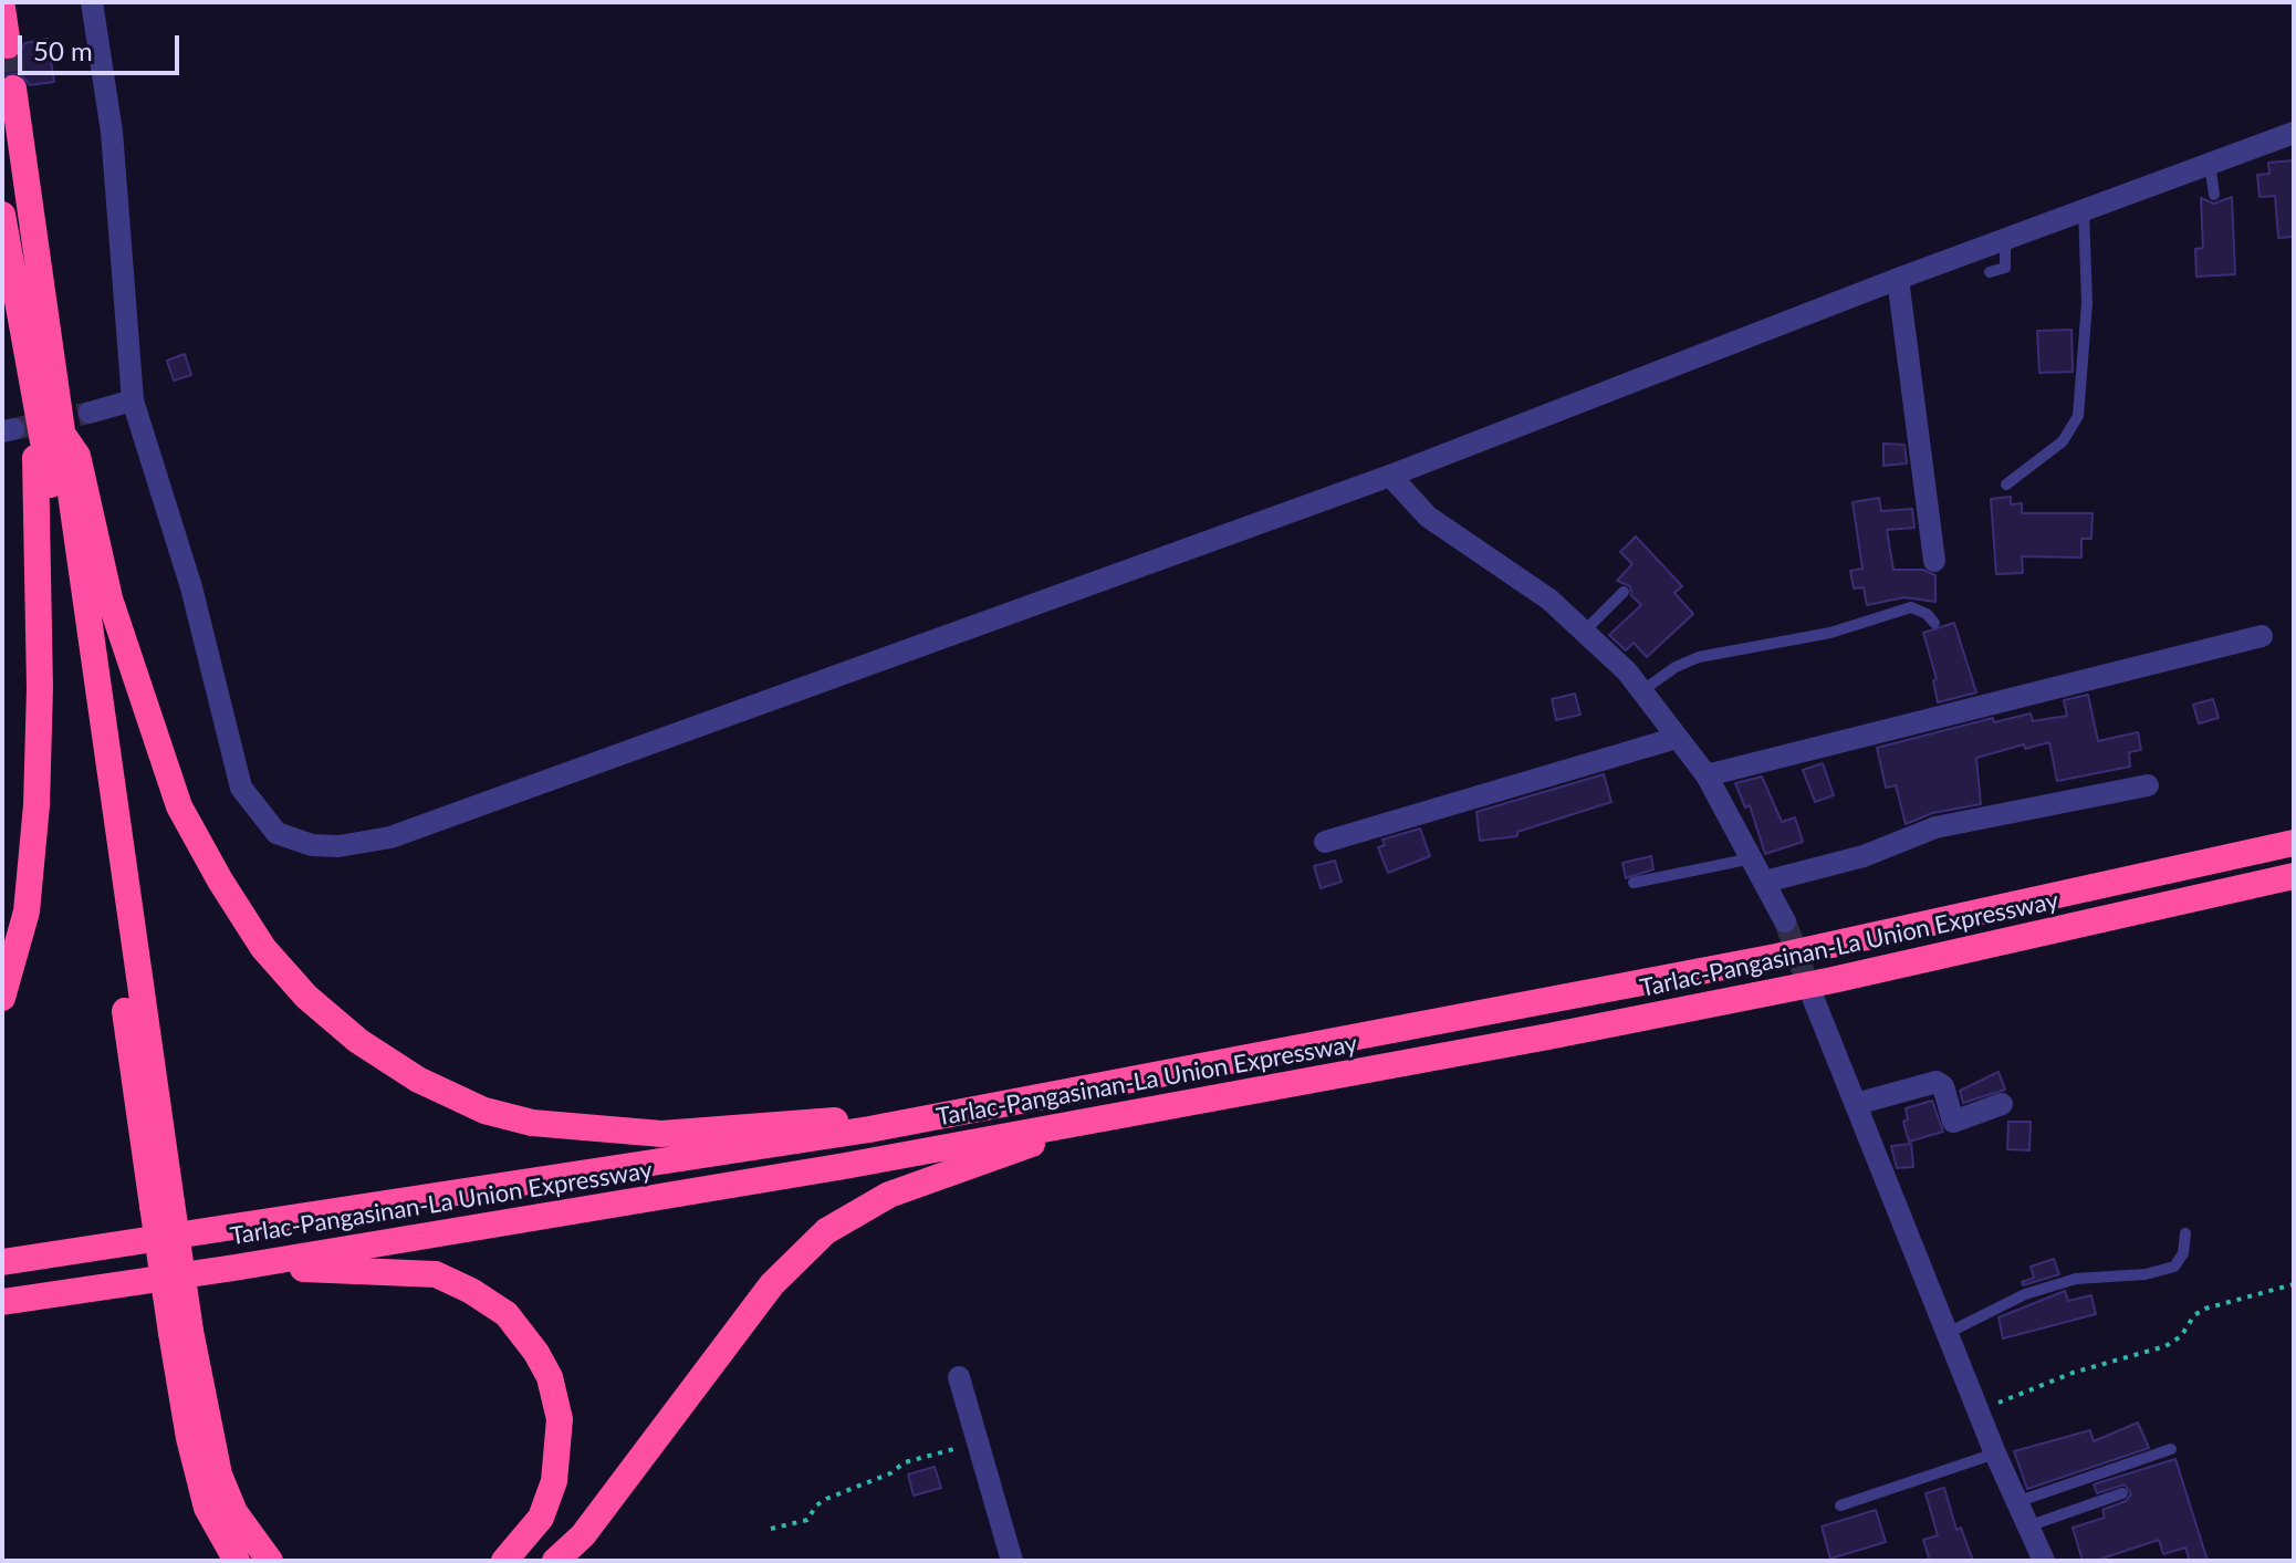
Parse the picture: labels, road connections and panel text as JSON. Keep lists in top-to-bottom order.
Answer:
{
  "streets": {
    "highway": ["Tarlac-Pangasinan-La Union Expressway"]
  },
  "scale_bar": "50 m"
}
